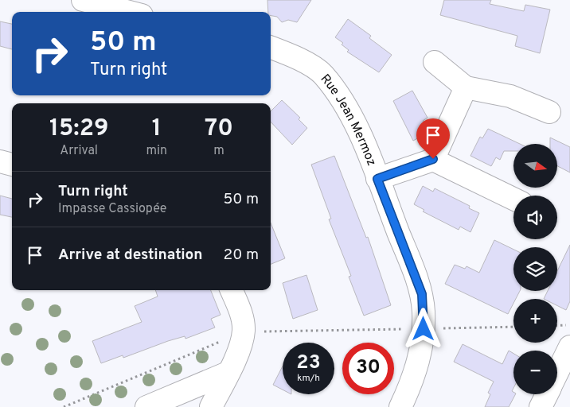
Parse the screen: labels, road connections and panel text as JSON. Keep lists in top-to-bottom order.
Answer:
{
  "streets": {
    "street": ["Rue Jean Mermoz"]
  },
  "north": "right",
  "page": {
    "turn": ["50 m", "Turn right"],
    "eta": [
      "15:29",
      "Arrival",
      "1",
      "min",
      "70",
      "m"
    ],
    "map_buttons": ["+", "−"],
    "list": [
      {
        "name": "Turn right",
        "note": "Impasse Cassiopée",
        "value": "50 m"
      },
      {
        "name": "Arrive at destination",
        "value": "20 m"
      }
    ],
    "speed": "23 km/h",
    "limit": "30"
  }
}
